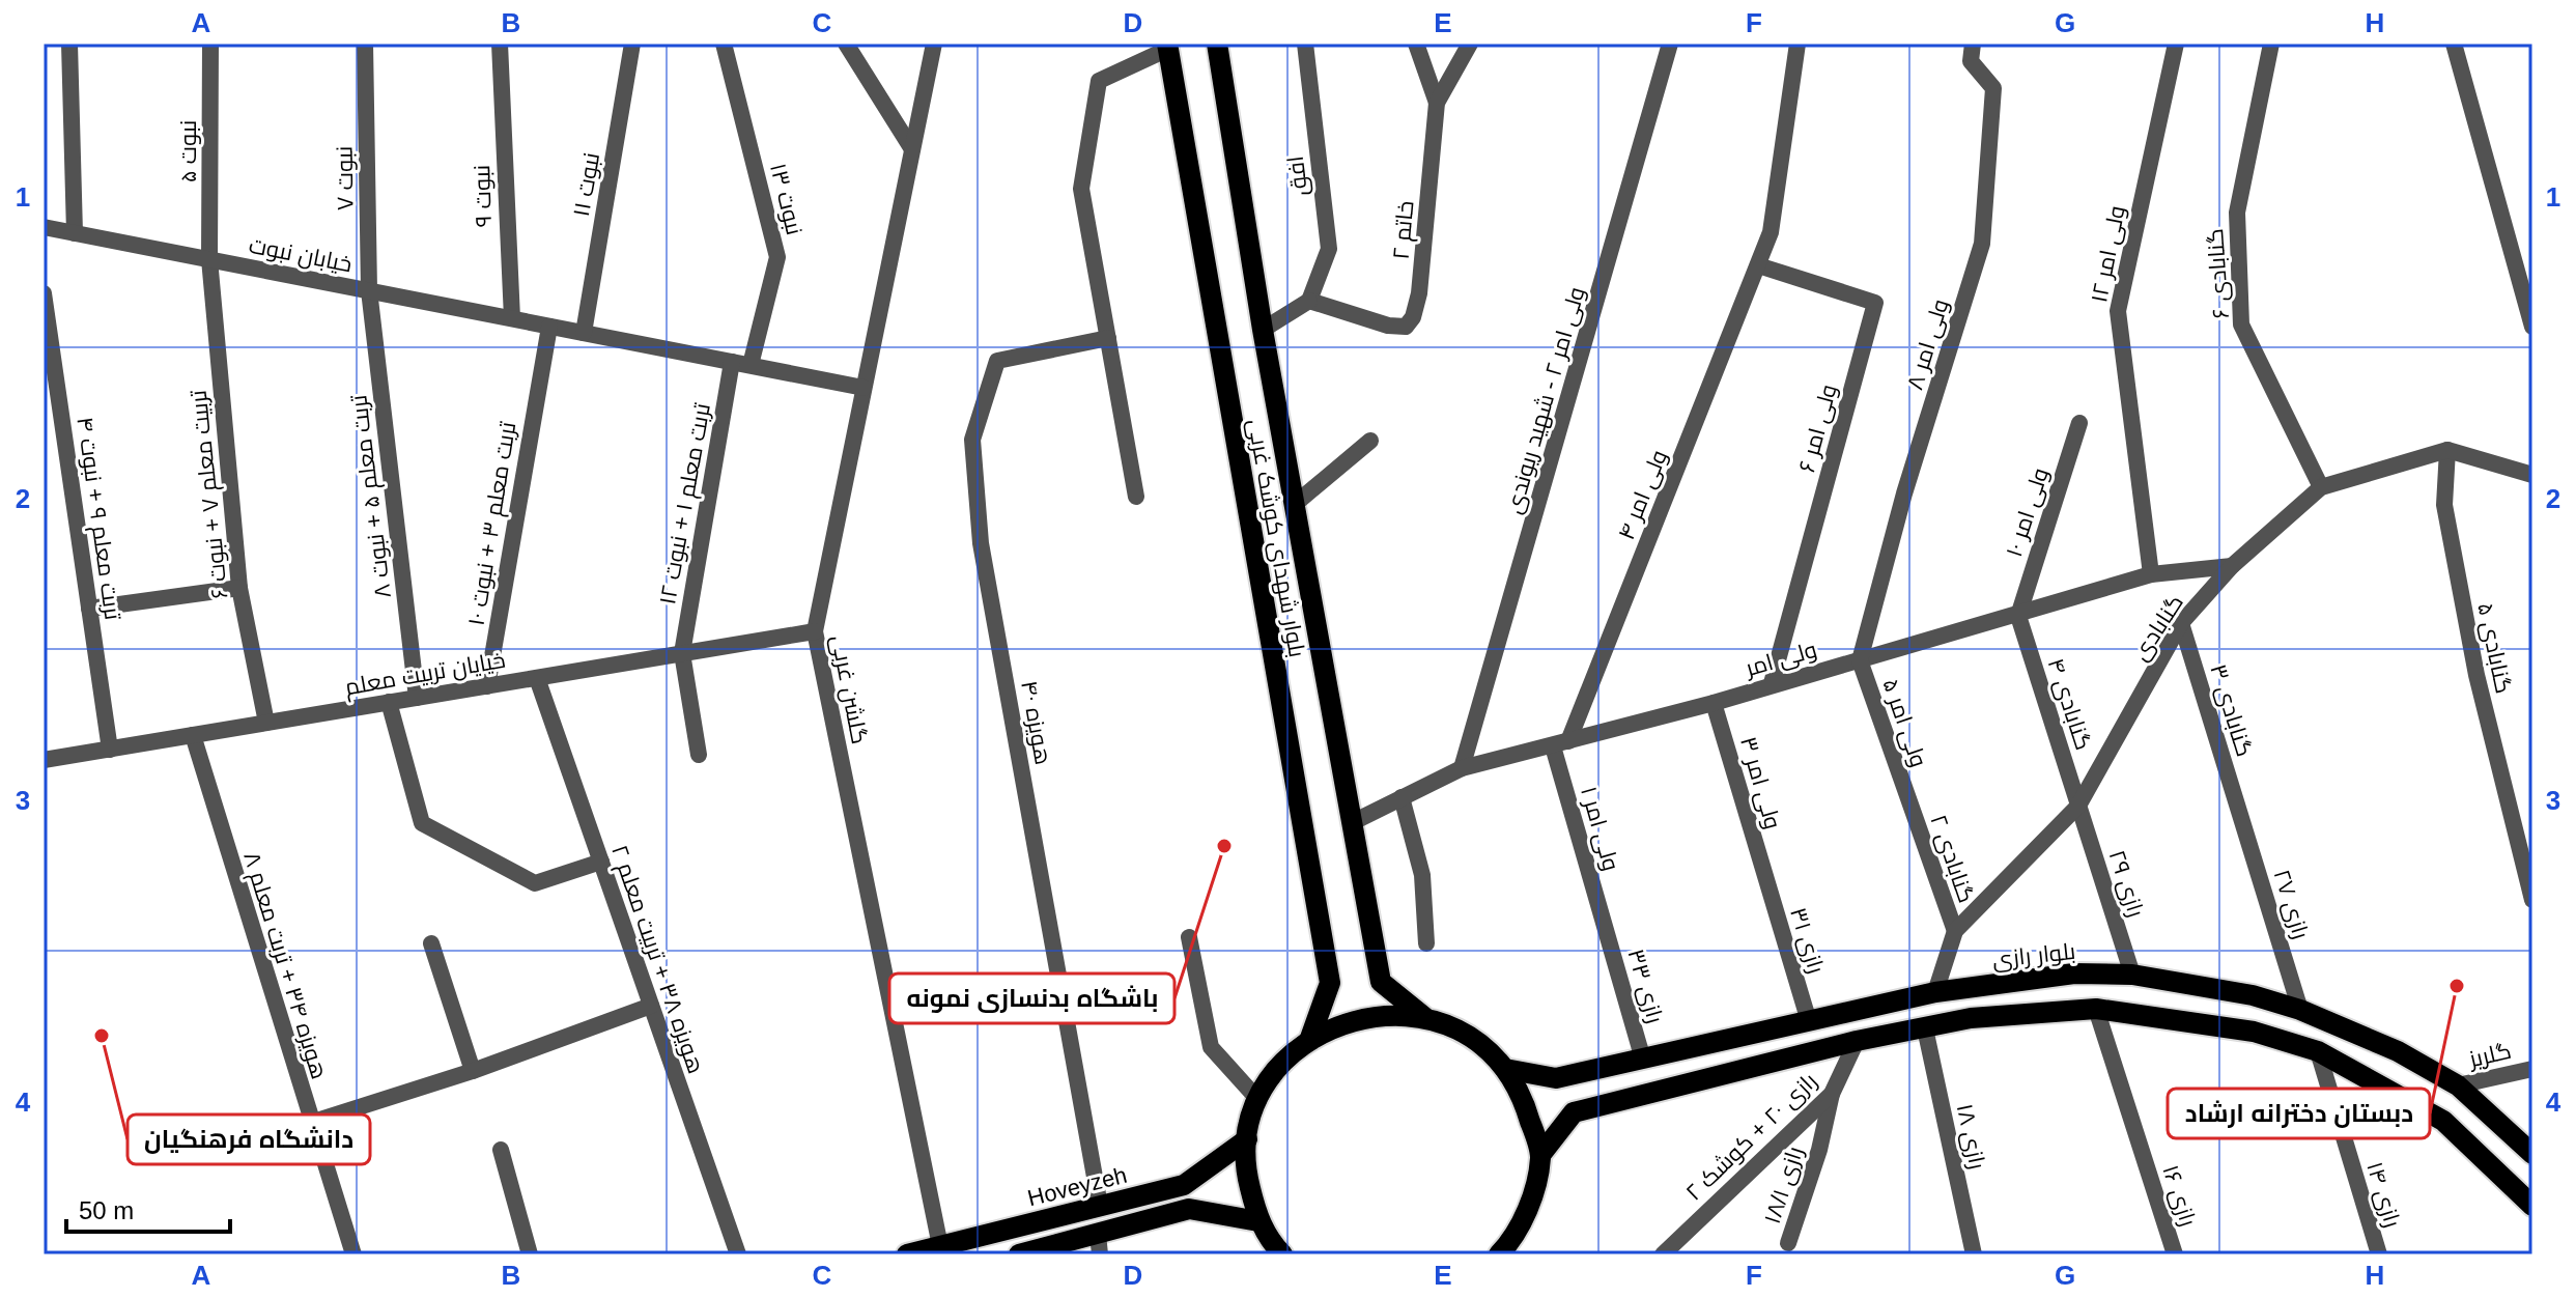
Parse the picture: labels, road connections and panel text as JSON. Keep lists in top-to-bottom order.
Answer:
{
  "streets": {
    "main road": ["بلوار شهدای کوشک غربی", "بلوار رازی", "Hoveyzeh"],
    "street": [
      "نبوت ۵",
      "افق",
      "نبوت ۷",
      "نبوت ۱۱",
      "نبوت ۹",
      "نبوت ۱۳",
      "خاتم ۲",
      "خیابان نبوت",
      "ولی امر ۱۲",
      "گنابادی ۶",
      "ولی امر ۸",
      "ولی امر ۲ - شهید ریوندی",
      "ولی امر ۶",
      "تربیت معلم ۷ + نبوت ۶",
      "ولی امر ۴",
      "تربت معلم ۵ + نبوت ۸",
      "تربت معلم ۱ + نبوت ۱۲",
      "ولی امر ۱۰",
      "تربت معلم ۹ + نبوت ۴",
      "تربت معلم ۳ + نبوت ۱۰",
      "گنابادی",
      "گنابادی ۵",
      "ولی امر",
      "خیایان تربیت معلم",
      "گلشن غربی",
      "گنابادی ۴",
      "گنابادی ۳",
      "هویزه ۴۰",
      "ولی امر ۵",
      "ولی امر ۳",
      "ولی امر ۱",
      "گنابادی ۲",
      "رازی ۲۹",
      "رازی ۲۷",
      "رازی ۳۱",
      "هویزه ۳۸ + تربیت معلم ۲",
      "هویزه ۳۴ + تربت معلم ۸",
      "رازی ۳۳",
      "گلریز",
      "رازی ۲۰ + کوشک ۲",
      "رازی ۱۸",
      "رازی ۱۸/۱",
      "رازی ۱۴",
      "رازی ۱۶"
    ]
  },
  "crossings": [
    ["نبوت ۵", "خیابان نبوت"],
    ["نبوت ۵", "تربیت معلم ۷ + نبوت ۶"],
    ["افق", "خاتم ۲"],
    ["نبوت ۷", "خیابان نبوت"],
    ["نبوت ۷", "تربت معلم ۵ + نبوت ۸"],
    ["نبوت ۱۱", "خیابان نبوت"],
    ["نبوت ۹", "خیابان نبوت"],
    ["نبوت ۱۳", "خیابان نبوت"],
    ["خیابان نبوت", "تربیت معلم ۷ + نبوت ۶"],
    ["خیابان نبوت", "تربت معلم ۵ + نبوت ۸"],
    ["خیابان نبوت", "تربت معلم ۱ + نبوت ۱۲"],
    ["خیابان نبوت", "تربت معلم ۳ + نبوت ۱۰"],
    ["خیابان نبوت", "گلشن غربی"],
    ["ولی امر ۱۲", "ولی امر"],
    ["گنابادی ۶", "گنابادی"],
    ["ولی امر ۸", "ولی امر"],
    ["ولی امر ۸", "ولی امر ۵"],
    ["ولی امر ۲ - شهید ریوندی", "ولی امر"],
    ["ولی امر ۶", "ولی امر ۴"],
    ["ولی امر ۶", "ولی امر"],
    ["تربیت معلم ۷ + نبوت ۶", "خیایان تربیت معلم"],
    ["ولی امر ۴", "ولی امر"],
    ["ولی امر ۴", "ولی امر ۱"],
    ["تربت معلم ۵ + نبوت ۸", "خیایان تربیت معلم"],
    ["تربت معلم ۱ + نبوت ۱۲", "خیایان تربیت معلم"],
    ["ولی امر ۱۰", "ولی امر"],
    ["ولی امر ۱۰", "گنابادی ۴"],
    ["تربت معلم ۹ + نبوت ۴", "خیایان تربیت معلم"],
    ["تربت معلم ۳ + نبوت ۱۰", "خیایان تربیت معلم"],
    ["بلوار شهدای کوشک غربی", "ولی امر"],
    ["گنابادی", "گنابادی ۵"],
    ["گنابادی", "ولی امر"],
    ["گنابادی", "گنابادی ۴"],
    ["گنابادی", "گنابادی ۳"],
    ["گنابادی", "گنابادی ۲"],
    ["گنابادی", "رازی ۲۹"],
    ["گنابادی", "بلوار رازی"],
    ["ولی امر", "گنابادی ۴"],
    ["ولی امر", "ولی امر ۵"],
    ["ولی امر", "ولی امر ۳"],
    ["ولی امر", "ولی امر ۱"],
    ["خیایان تربیت معلم", "گلشن غربی"],
    ["خیایان تربیت معلم", "هویزه ۳۸ + تربیت معلم ۲"],
    ["خیایان تربیت معلم", "هویزه ۳۴ + تربت معلم ۸"],
    ["گلشن غربی", "Hoveyzeh"],
    ["گنابادی ۴", "رازی ۲۹"],
    ["گنابادی ۳", "رازی ۲۷"],
    ["هویزه ۴۰", "Hoveyzeh"],
    ["ولی امر ۵", "گنابادی ۲"],
    ["ولی امر ۳", "رازی ۳۱"],
    ["ولی امر ۱", "رازی ۳۳"],
    ["رازی ۲۹", "بلوار رازی"],
    ["رازی ۲۷", "بلوار رازی"],
    ["رازی ۳۱", "بلوار رازی"],
    ["بلوار رازی", "رازی ۳۳"],
    ["بلوار رازی", "گلریز"],
    ["رازی ۲۰ + کوشک ۲", "رازی ۱۸/۱"]
  ],
  "places": ["باشگاه بدنسازی نمونه", "دبستان دخترانه ارشاد", "دانشگاه فرهنگیان"],
  "scale_bar": "50 m",
  "grid": {
    "columns": [
      "A",
      "B",
      "C",
      "D",
      "E",
      "F",
      "G",
      "H"
    ],
    "rows": [
      "1",
      "2",
      "3",
      "4"
    ]
  }
}
